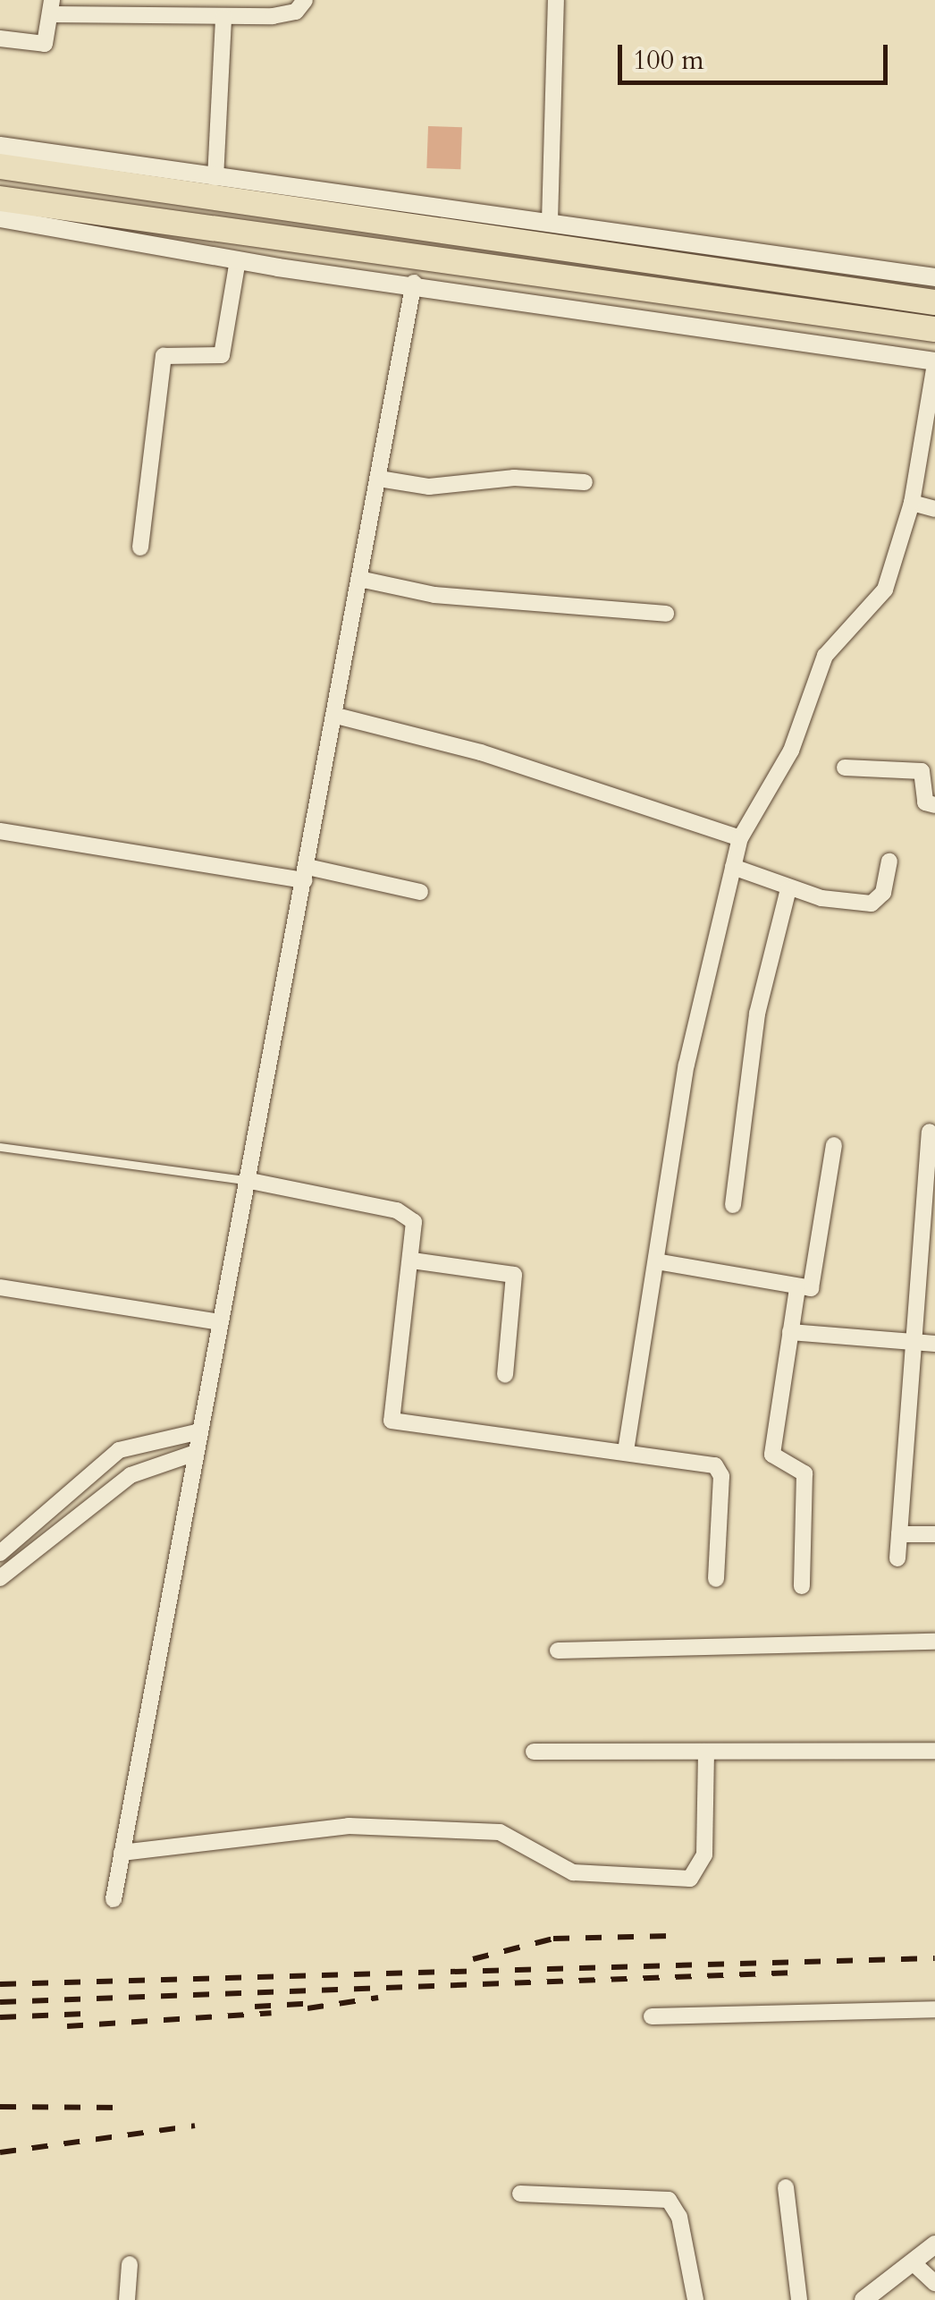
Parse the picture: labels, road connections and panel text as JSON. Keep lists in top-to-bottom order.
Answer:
{
  "scale_bar": "100 m"
}
